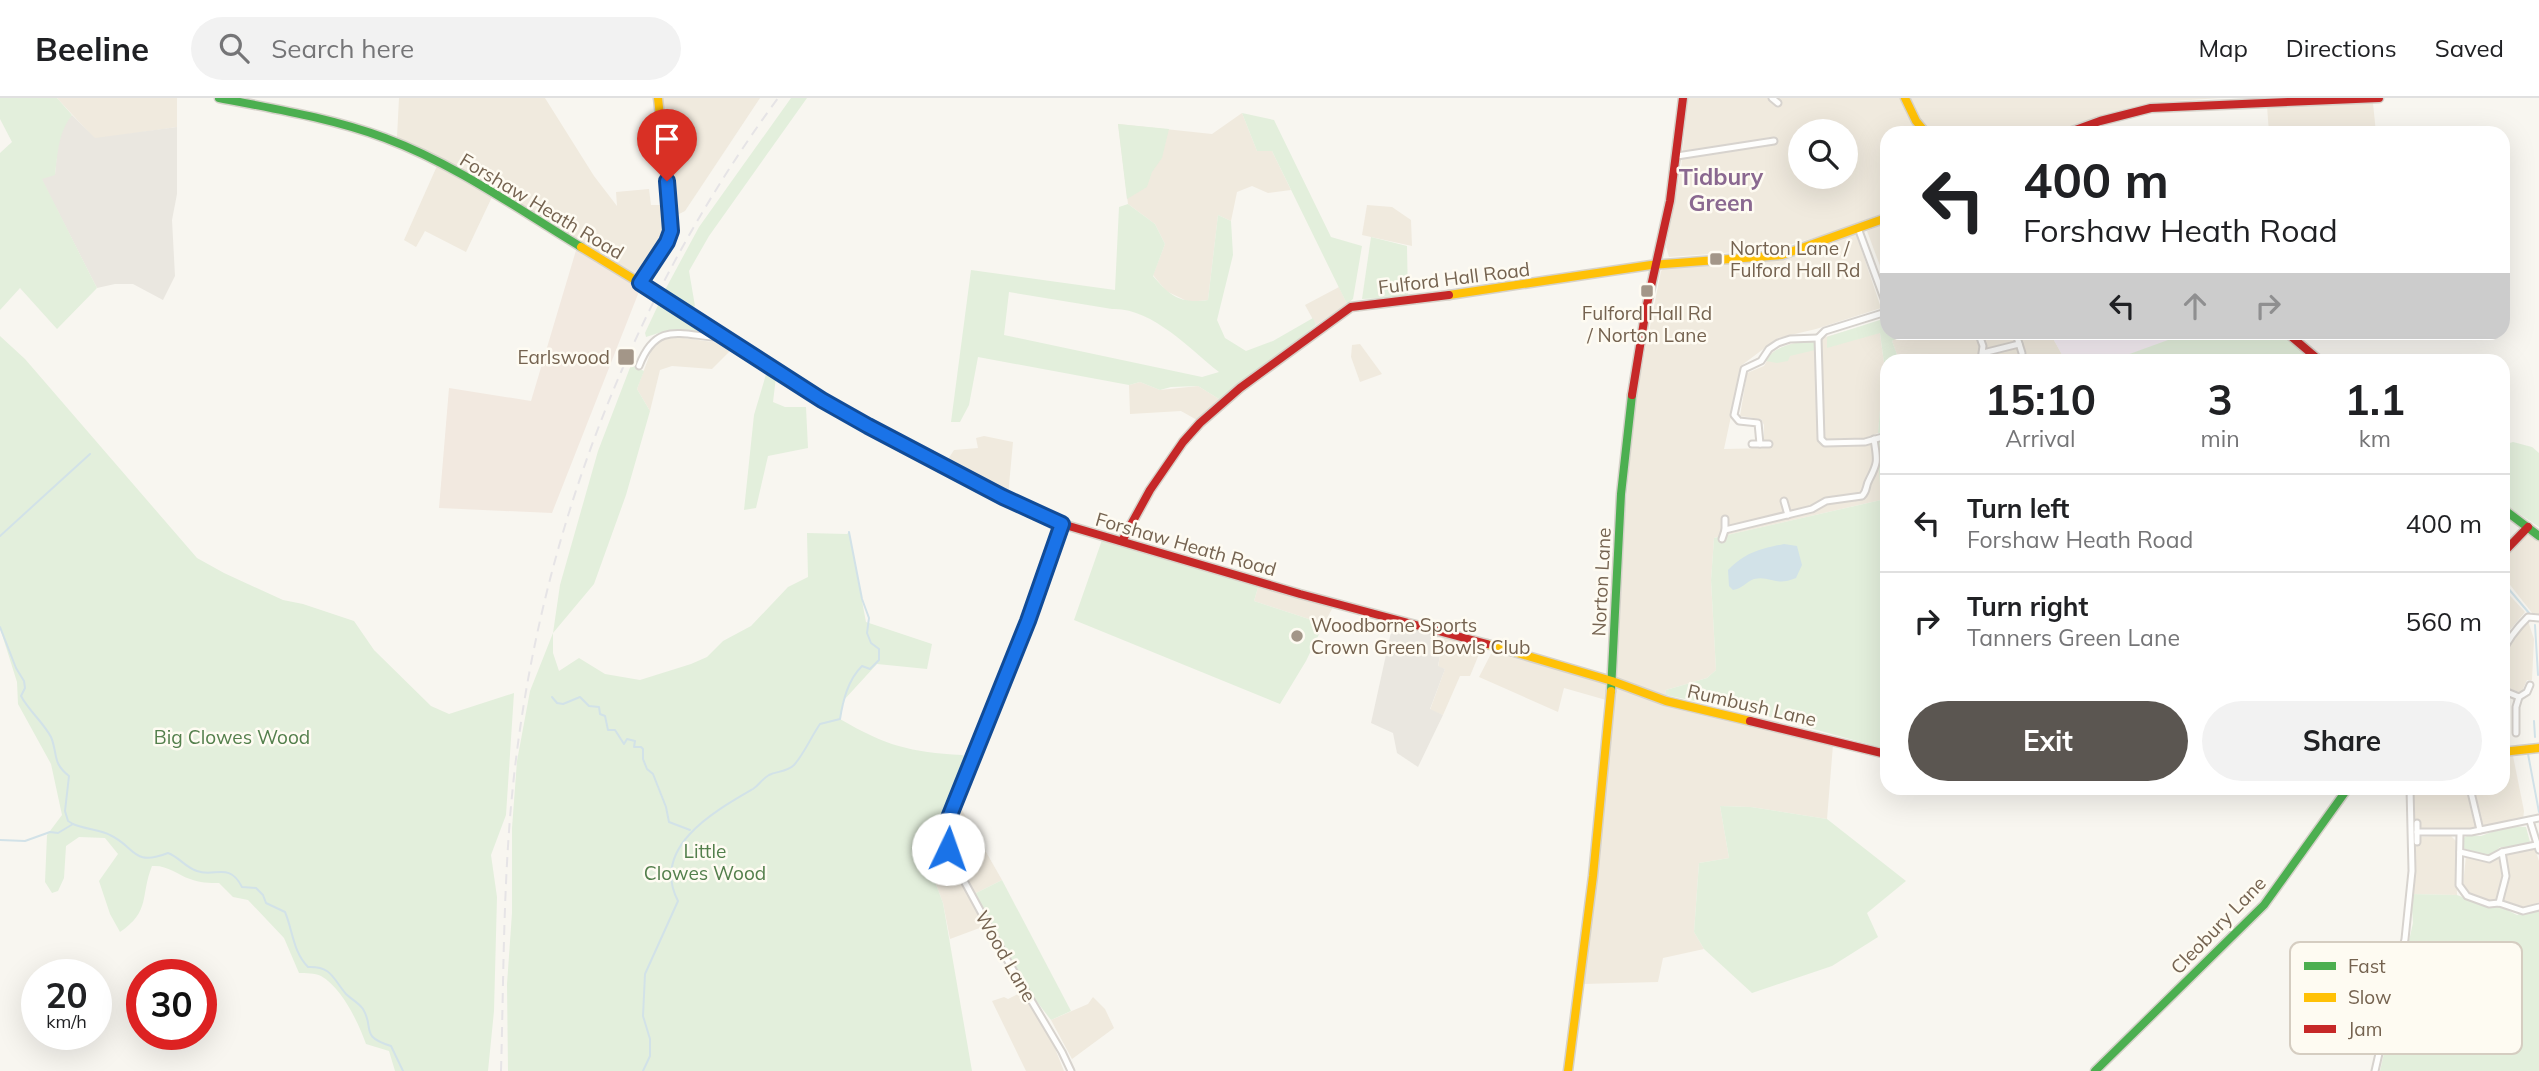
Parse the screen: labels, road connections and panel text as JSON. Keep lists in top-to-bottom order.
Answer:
{
  "streets": {
    "street": [
      "Forshaw Heath Road",
      "Fulford Hall Road",
      "Norton Lane",
      "Rumbush Lane",
      "Cleobury Lane",
      "Wood Lane"
    ]
  },
  "crossings": [
    ["Forshaw Heath Road", "Fulford Hall Road"],
    ["Forshaw Heath Road", "Norton Lane"],
    ["Forshaw Heath Road", "Rumbush Lane"],
    ["Forshaw Heath Road", "Wood Lane"],
    ["Fulford Hall Road", "Norton Lane"],
    ["Norton Lane", "Rumbush Lane"]
  ],
  "districts": ["Tidbury Green"],
  "parks": ["Big Clowes Wood", "Little Clowes Wood"],
  "places": {
    "transit": ["Norton Lane / Fulford Hall Rd", "Fulford Hall Rd / Norton Lane", "Earlswood"],
    "other": ["Woodborne Sports Crown Green Bowls Club"]
  },
  "legend": ["Fast", "Slow", "Jam"],
  "page": {
    "header": "Beeline",
    "search": "Search here",
    "nav": ["Map", "Directions", "Saved"],
    "turn": ["400 m", "Forshaw Heath Road"],
    "eta": [
      "15:10",
      "Arrival",
      "3",
      "min",
      "1.1",
      "km"
    ],
    "list": [
      {
        "name": "Turn left",
        "note": "Forshaw Heath Road",
        "value": "400 m"
      },
      {
        "name": "Turn right",
        "note": "Tanners Green Lane",
        "value": "560 m"
      }
    ],
    "buttons": ["Exit", "Share"],
    "speed": "20 km/h",
    "limit": "30"
  }
}
